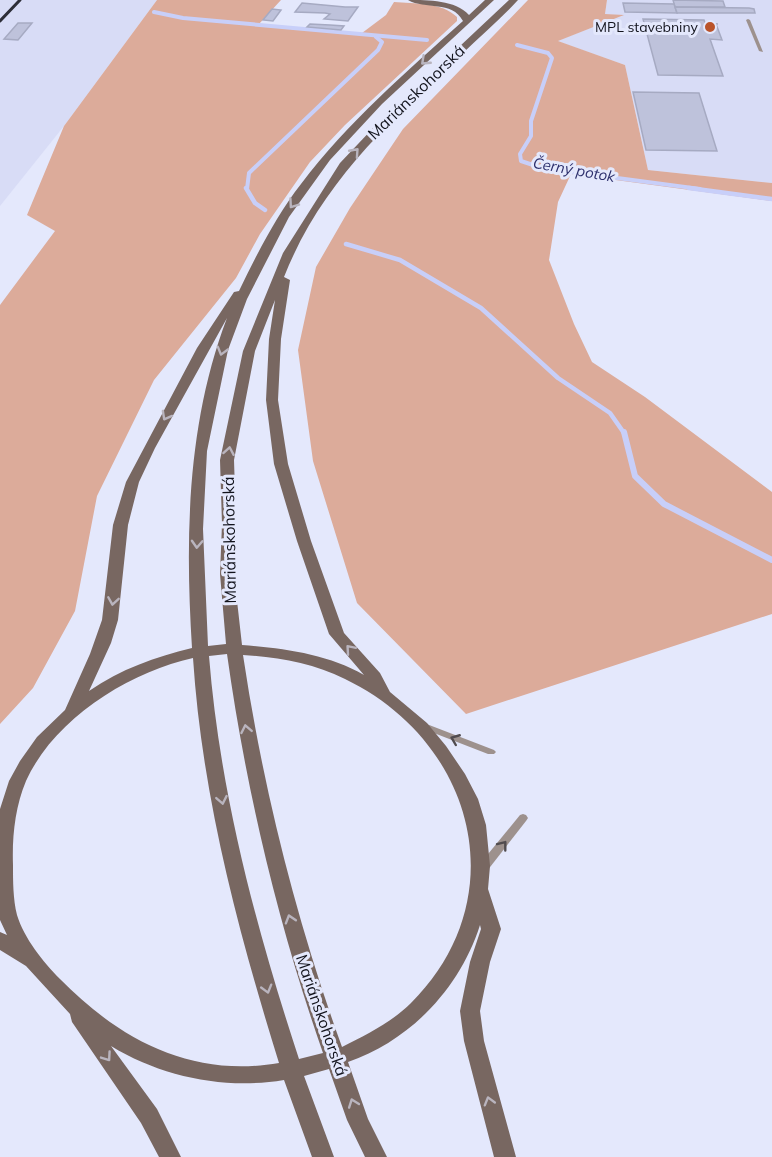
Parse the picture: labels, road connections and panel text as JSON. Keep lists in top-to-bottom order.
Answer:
{
  "streets": {
    "main road": ["Mariánskohorská"]
  },
  "water": ["Černý potok"],
  "places": ["MPL stavebniny"]
}
